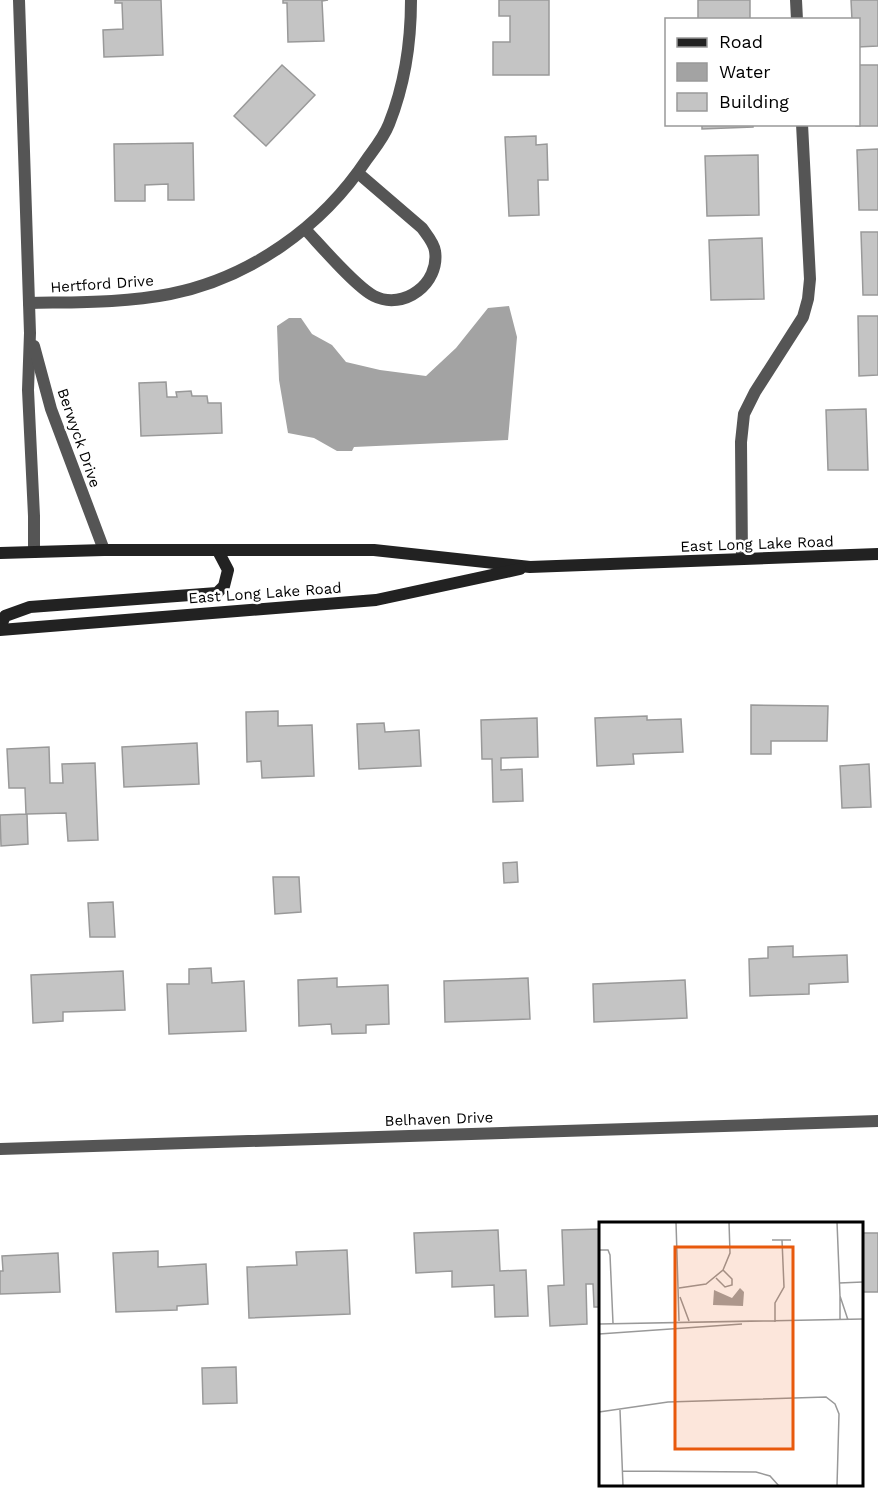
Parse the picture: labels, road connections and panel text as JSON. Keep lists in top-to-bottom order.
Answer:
{
  "streets": {
    "main road": ["East Long Lake Road"],
    "street": ["Hertford Drive", "Berwyck Drive", "Belhaven Drive"]
  },
  "crossings": [
    ["Hertford Drive", "Berwyck Drive"],
    ["Berwyck Drive", "East Long Lake Road"]
  ],
  "legend": ["Road", "Water", "Building"]
}
